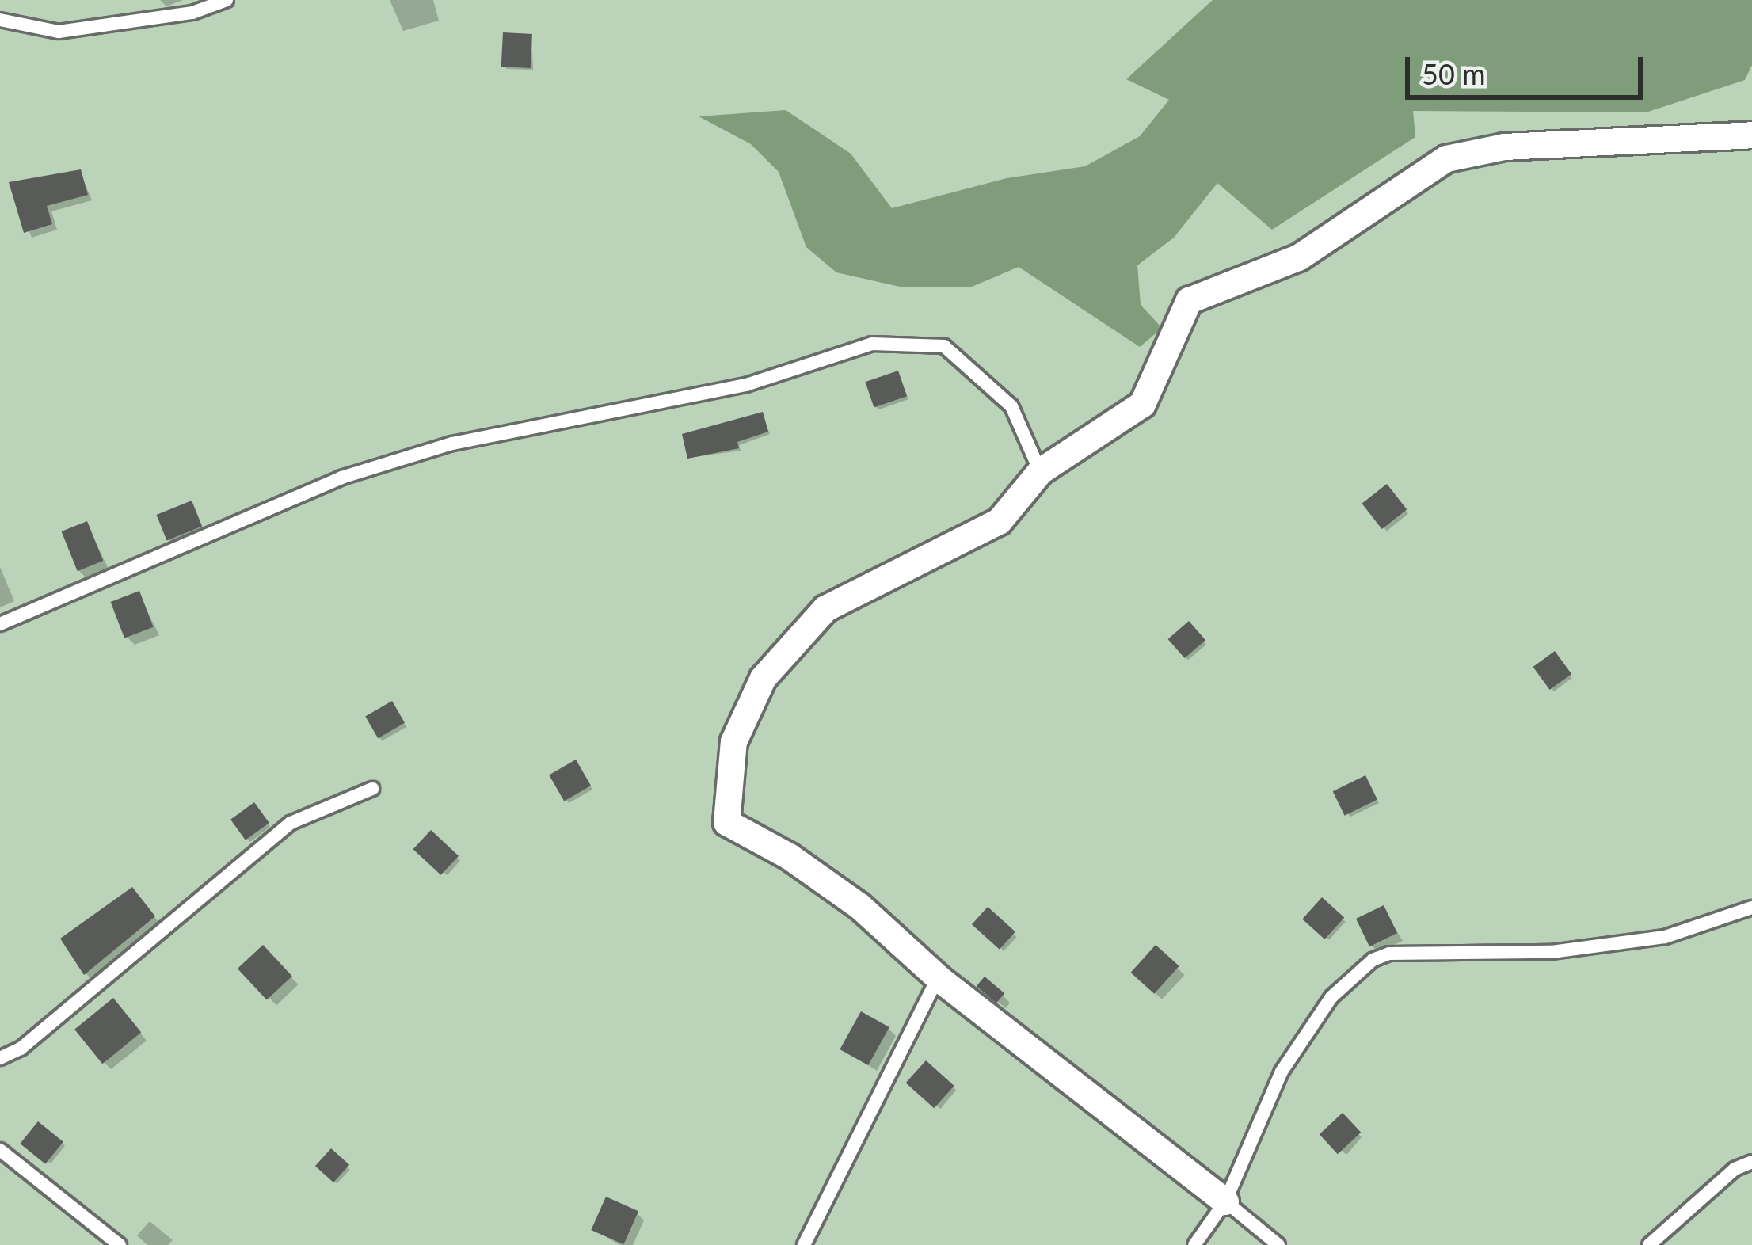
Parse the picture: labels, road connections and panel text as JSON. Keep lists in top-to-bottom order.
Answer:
{
  "scale_bar": "50 m"
}
